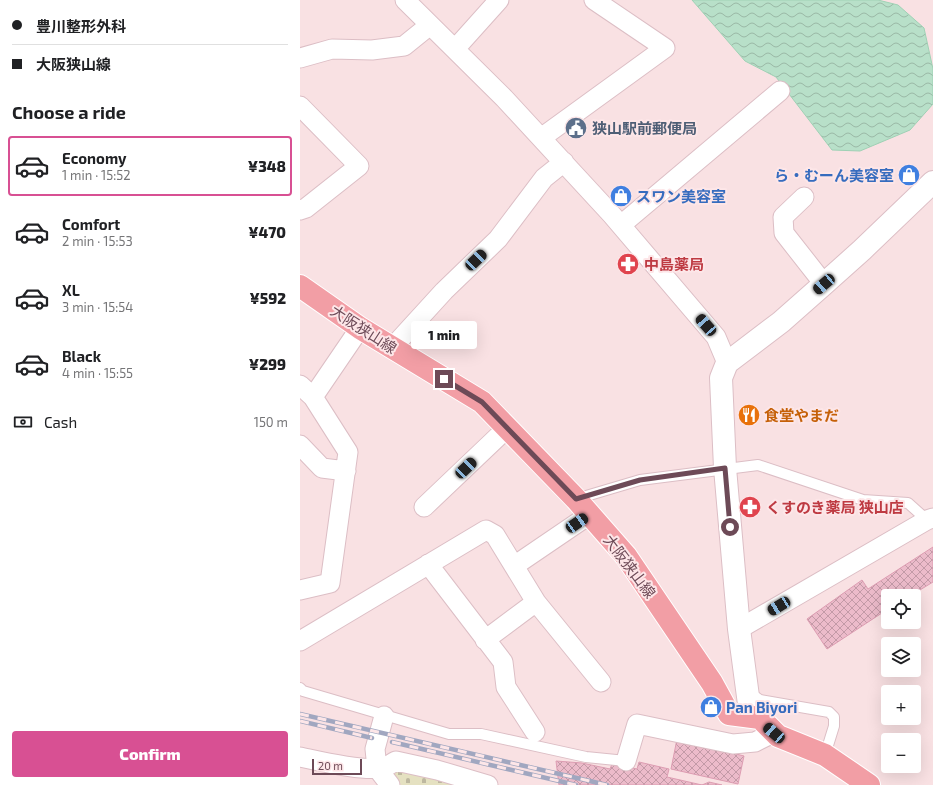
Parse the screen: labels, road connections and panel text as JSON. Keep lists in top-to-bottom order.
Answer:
{
  "streets": {
    "main road": ["大阪狭山線"]
  },
  "places": {
    "public building": ["狭山駅前郵便局"],
    "shop": ["ら・むーん美容室", "スワン美容室", "Pan Biyori"],
    "pharmacy": ["中島薬局", "くすのき薬局 狭山店"],
    "restaurant": ["食堂やまだ"]
  },
  "scale_bar": "20 m",
  "page": {
    "banner": ["豊川整形外科", "大阪狭山線"],
    "heading": "Choose a ride",
    "list": [
      {
        "name": "Economy",
        "note": "1 min · 15:52",
        "value": "¥348"
      },
      {
        "name": "Comfort",
        "note": "2 min · 15:53",
        "value": "¥470"
      },
      {
        "name": "XL",
        "note": "3 min · 15:54",
        "value": "¥592"
      },
      {
        "name": "Black",
        "note": "4 min · 15:55",
        "value": "¥299"
      }
    ],
    "bubble": "1 min",
    "pay": ["Cash", "150 m"],
    "map_buttons": ["+", "−"],
    "buttons": "Confirm",
    "scale": "20 m"
  }
}
